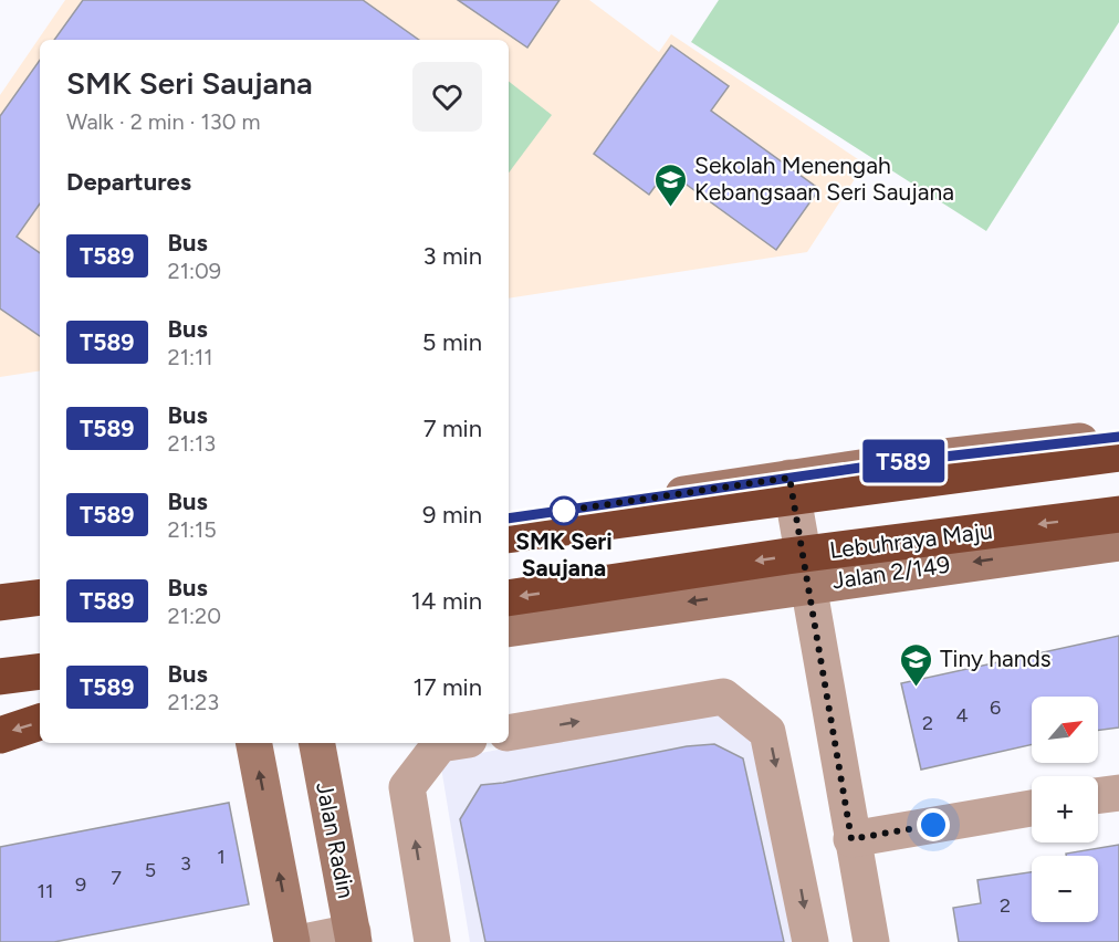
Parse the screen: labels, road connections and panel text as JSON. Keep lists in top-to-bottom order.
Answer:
{
  "streets": {
    "highway": ["Lebuhraya Maju"],
    "main road": ["Jalan 2/149", "Jalan Radin"]
  },
  "places": {
    "school or university": ["Sekolah Menengah Kebangsaan Seri Saujana", "Tiny hands"],
    "other": ["SMK Seri Saujana"]
  },
  "lines": ["bus line T589"],
  "house_numbers": [
    "6",
    "4",
    "2",
    "1",
    "3",
    "5",
    "7",
    "9",
    "11",
    "2"
  ],
  "north": "top right",
  "page": {
    "on_map": "T589",
    "heading": [
      ["SMK Seri Saujana", "Walk · 2 min · 130 m"],
      "Departures"
    ],
    "list": [
      {
        "mark": "T589",
        "name": "Bus",
        "note": "21:09",
        "value": "3 min"
      },
      {
        "mark": "T589",
        "name": "Bus",
        "note": "21:11",
        "value": "5 min"
      },
      {
        "mark": "T589",
        "name": "Bus",
        "note": "21:13",
        "value": "7 min"
      },
      {
        "mark": "T589",
        "name": "Bus",
        "note": "21:15",
        "value": "9 min"
      },
      {
        "mark": "T589",
        "name": "Bus",
        "note": "21:20",
        "value": "14 min"
      },
      {
        "mark": "T589",
        "name": "Bus",
        "note": "21:23",
        "value": "17 min"
      }
    ],
    "map_buttons": ["+", "−"]
  }
}
